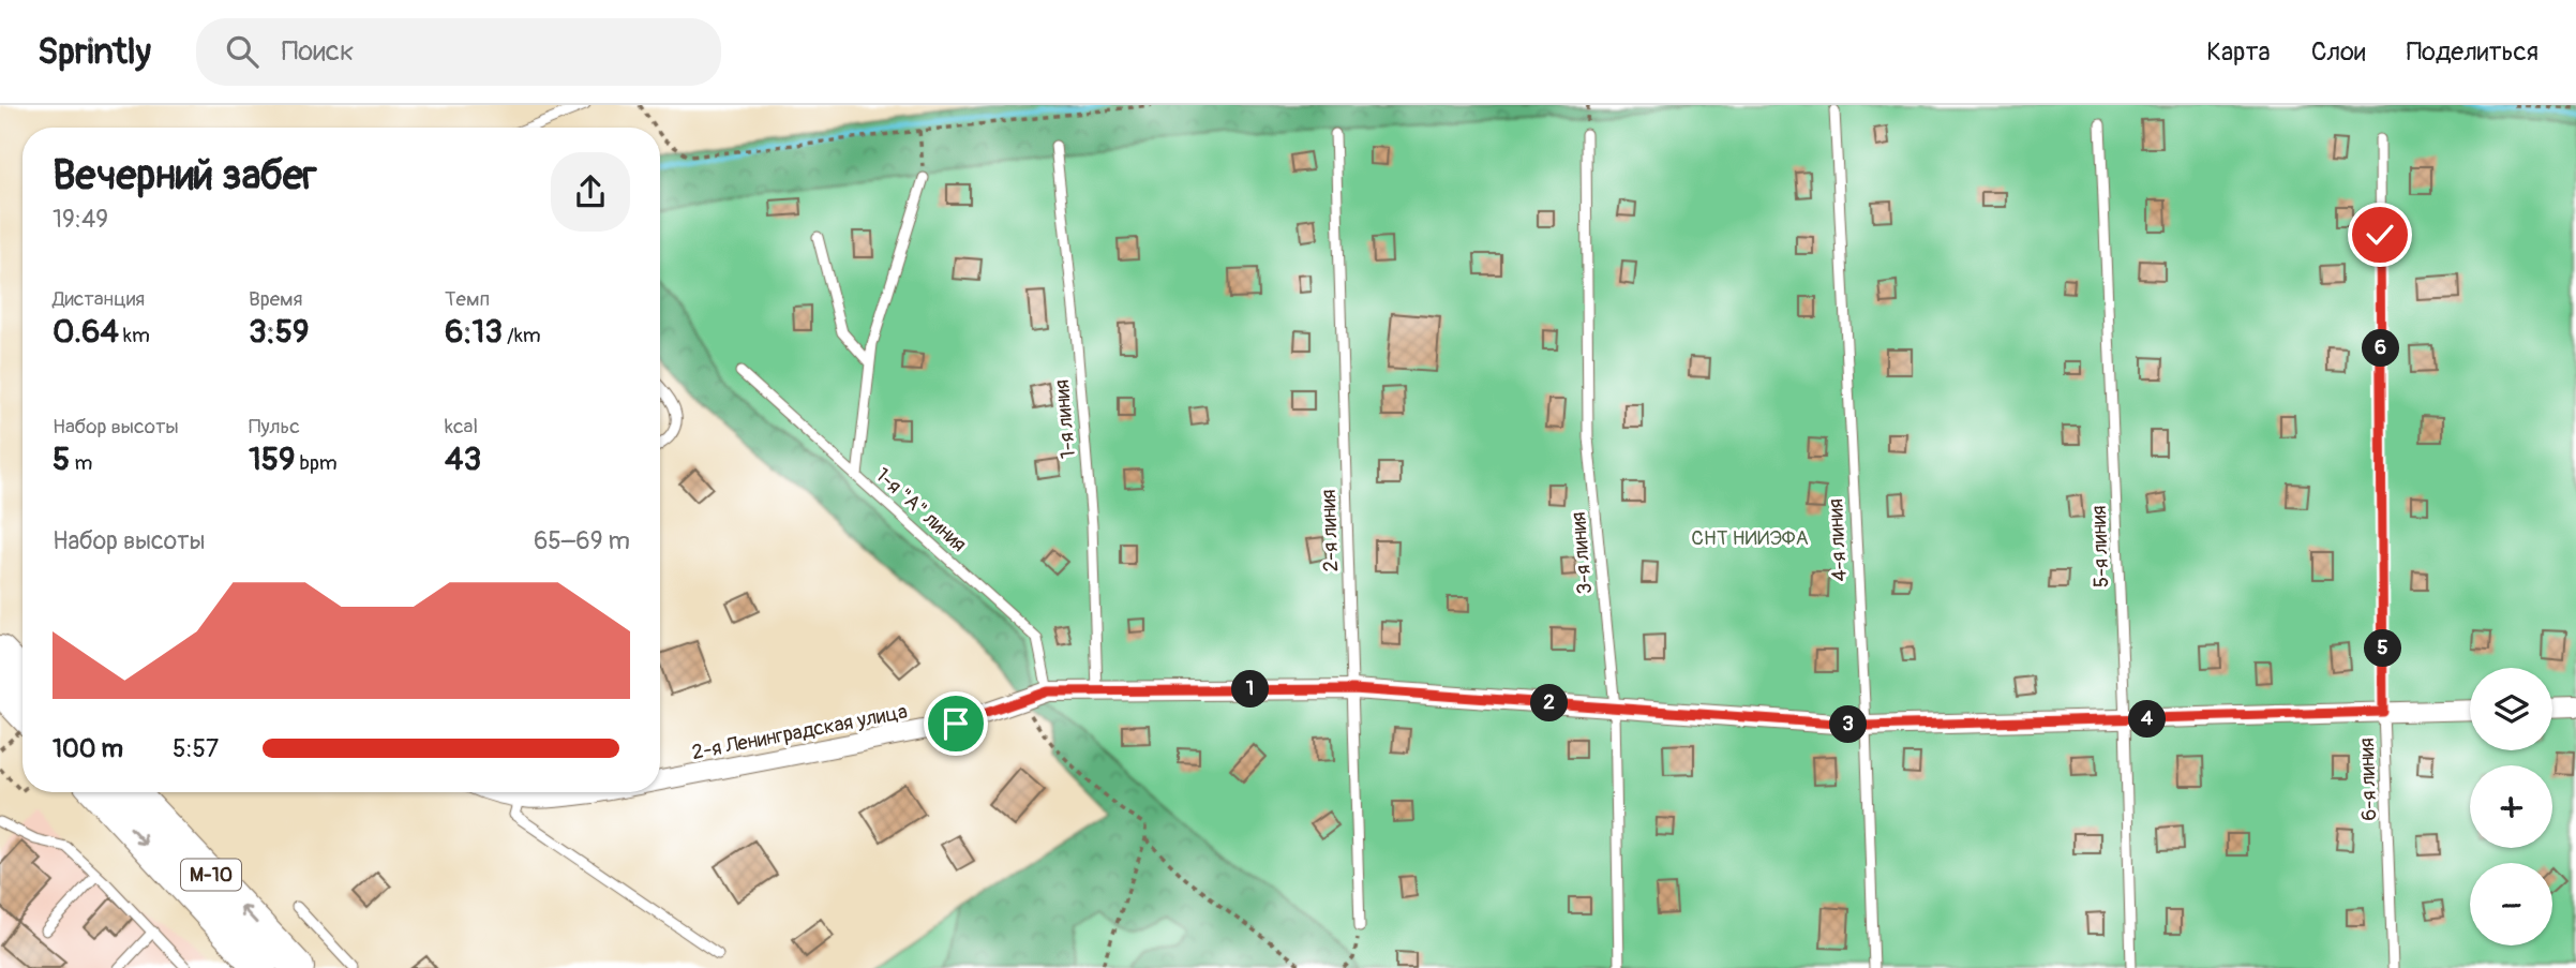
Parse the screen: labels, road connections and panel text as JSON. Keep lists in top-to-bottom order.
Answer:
{
  "streets": {
    "highway": ["М-10"],
    "street": ["2-я Ленинградская улица"],
    "lane": [
      "1-я линия",
      "1-я \"А\" линия",
      "2-я линия",
      "4-я линия",
      "5-я линия",
      "3-я линия",
      "6-я линия"
    ]
  },
  "crossings": [
    ["1-я линия", "2-я Ленинградская улица"],
    ["1-я \"А\" линия", "2-я Ленинградская улица"],
    ["2-я линия", "2-я Ленинградская улица"],
    ["4-я линия", "2-я Ленинградская улица"],
    ["5-я линия", "2-я Ленинградская улица"],
    ["3-я линия", "2-я Ленинградская улица"],
    ["2-я Ленинградская улица", "6-я линия"]
  ],
  "parks": ["СНТ НИИЭФА"],
  "page": {
    "header": "Sprintly",
    "search": "Поиск",
    "nav": ["Карта", "Слои", "Поделиться"],
    "heading": ["Вечерний забег", "19:49"],
    "stats": [
      ["Дистанция", "0.64 km"],
      ["Время", "3:59"],
      ["Темп", "6:13 /km"],
      ["Набор высоты", "5 m"],
      ["Пульс", "159 bpm"],
      ["kcal", "43"]
    ],
    "pins": [
      "6",
      "5",
      "1",
      "2",
      "4",
      "3"
    ],
    "chart": ["Набор высоты", "65–69 m"],
    "map_buttons": ["+", "−"],
    "list": [
      {
        "name": "100 m",
        "note": "5:57"
      }
    ]
  }
}
